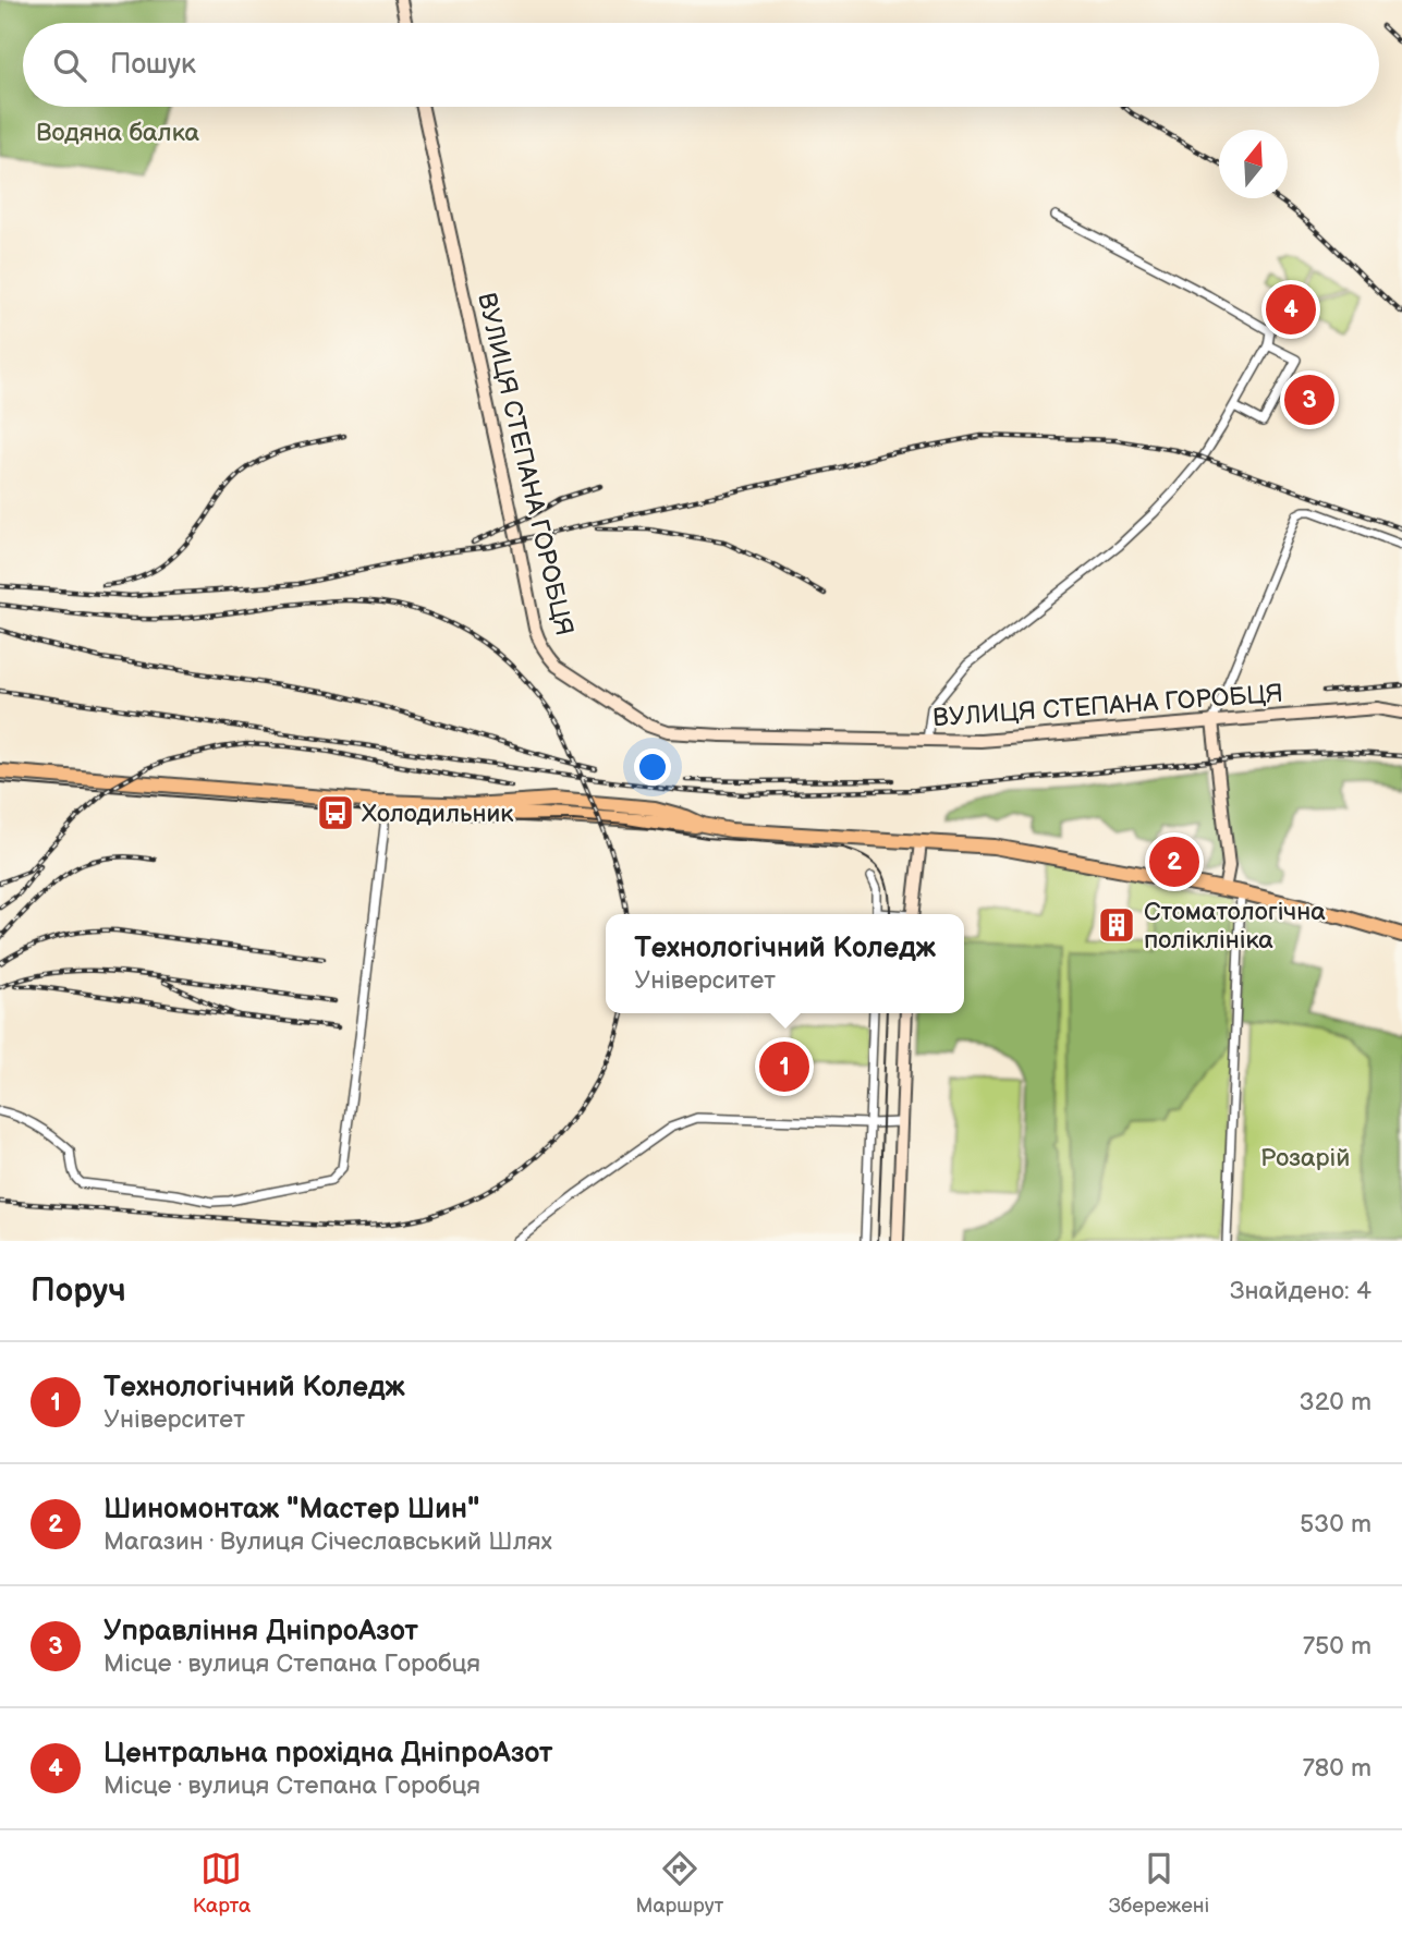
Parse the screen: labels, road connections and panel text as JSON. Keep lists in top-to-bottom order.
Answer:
{
  "streets": {
    "main road": ["ВУЛИЦЯ СТЕПАНА ГОРОБЦЯ"]
  },
  "parks": ["Водяна балка", "Розарій"],
  "places": {
    "bus stop": ["Холодильник"],
    "building": ["Стоматологічна поліклініка"]
  },
  "north": "top",
  "page": {
    "search": "Пошук",
    "pins": [
      "4",
      "3",
      "2",
      "1"
    ],
    "popup": ["Технологічний Коледж", "Університет"],
    "heading": ["Поруч", "Знайдено: 4"],
    "list": [
      {
        "mark": "1",
        "name": "Технологічний Коледж",
        "note": "Університет",
        "value": "320 m"
      },
      {
        "mark": "2",
        "name": "Шиномонтаж \"Мастер Шин\"",
        "note": "Магазин · Вулиця Січеславський Шлях",
        "value": "530 m"
      },
      {
        "mark": "3",
        "name": "Управління ДніпроАзот",
        "note": "Місце · вулиця Степана Горобця",
        "value": "750 m"
      },
      {
        "mark": "4",
        "name": "Центральна прохідна ДніпроАзот",
        "note": "Місце · вулиця Степана Горобця",
        "value": "780 m"
      }
    ],
    "nav": ["Карта", "Маршрут", "Збережені"]
  }
}
